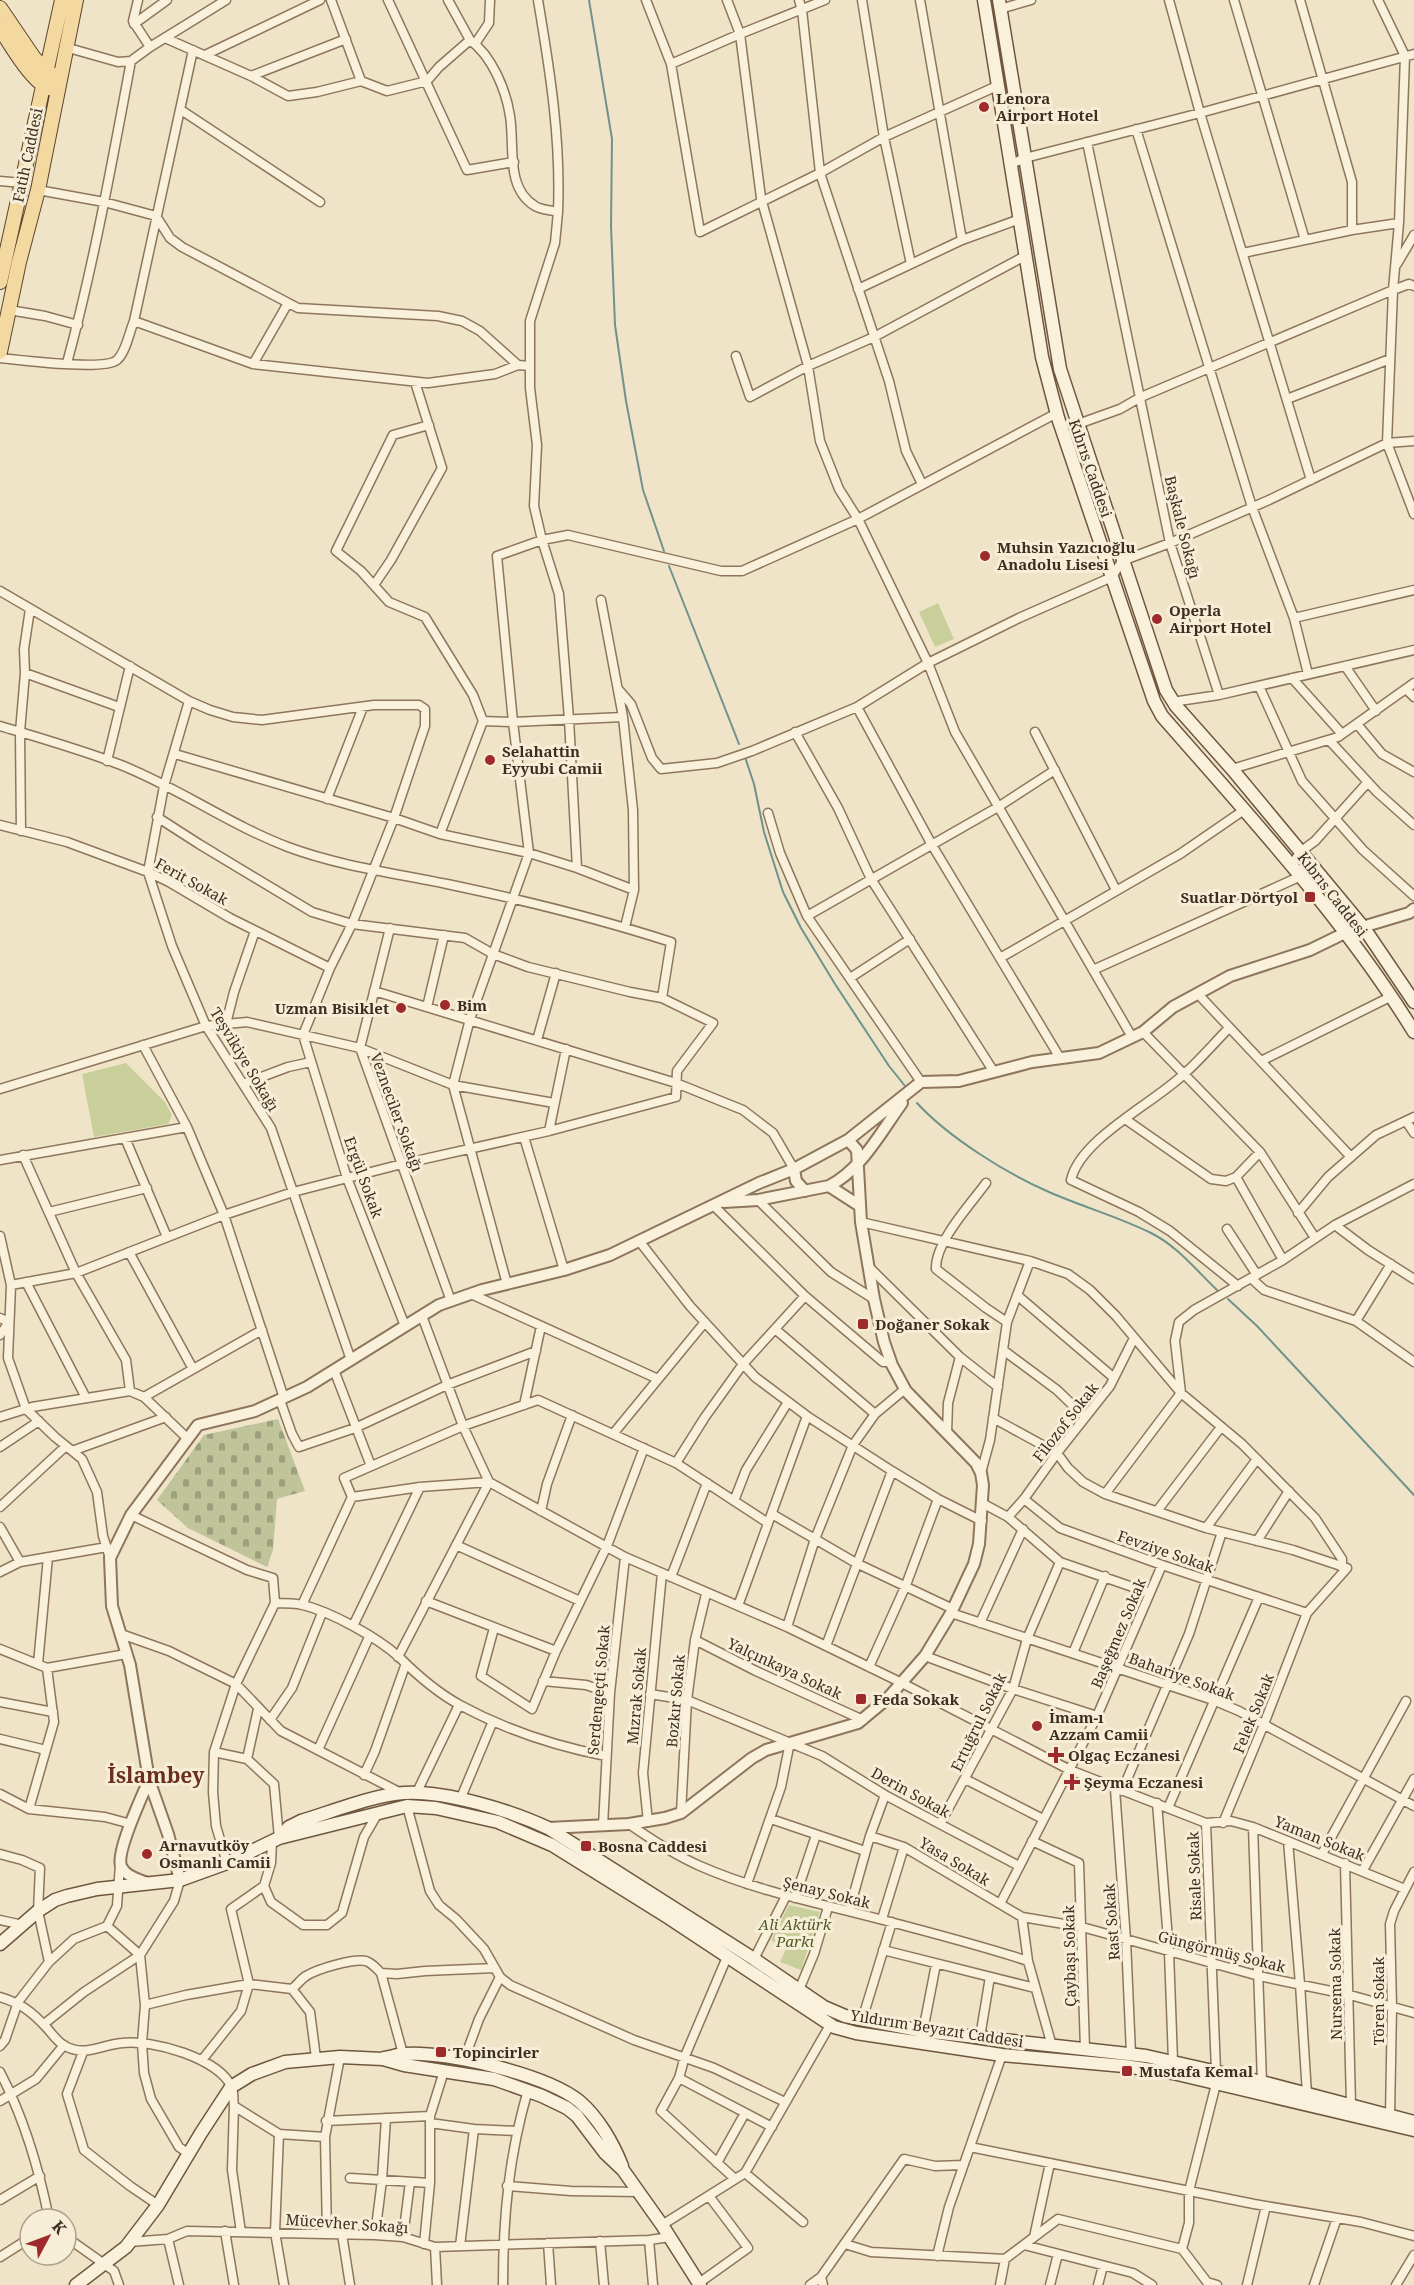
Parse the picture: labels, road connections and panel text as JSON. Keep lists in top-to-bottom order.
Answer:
{
  "streets": {
    "main road": ["Fatih Caddesi", "Kıbrıs Caddesi", "Yıldırım Beyazıt Caddesi"],
    "street": [
      "Başkale Sokağı",
      "Ferit Sokak",
      "Teşvikiye Sokağı",
      "Vezneciler Sokağı",
      "Ergül Sokak",
      "Filozof Sokak",
      "Fevziye Sokak",
      "Başeğmez Sokak",
      "Yalçınkaya Sokak",
      "Bahariye Sokak",
      "Serdengeçti Sokak",
      "Mızrak Sokak",
      "Bozkır Sokak",
      "Felek Sokak",
      "Ertuğrul Sokak",
      "Derin Sokak",
      "Yaman Sokak",
      "Yasa Sokak",
      "Risale Sokak",
      "Şenay Sokak",
      "Rast Sokak",
      "Güngörmüş Sokak",
      "Çaybaşı Sokak",
      "Nursema Sokak",
      "Tören Sokak",
      "Mücevher Sokağı"
    ]
  },
  "crossings": [
    ["Ferit Sokak", "Teşvikiye Sokağı"],
    ["Filozof Sokak", "Fevziye Sokak"],
    ["Fevziye Sokak", "Başeğmez Sokak"],
    ["Fevziye Sokak", "Felek Sokak"],
    ["Başeğmez Sokak", "Bahariye Sokak"],
    ["Başeğmez Sokak", "Derin Sokak"],
    ["Başeğmez Sokak", "Yasa Sokak"],
    ["Başeğmez Sokak", "Çaybaşı Sokak"],
    ["Yalçınkaya Sokak", "Bozkır Sokak"],
    ["Bahariye Sokak", "Felek Sokak"],
    ["Bahariye Sokak", "Ertuğrul Sokak"],
    ["Mızrak Sokak", "Derin Sokak"],
    ["Bozkır Sokak", "Derin Sokak"],
    ["Felek Sokak", "Yaman Sokak"],
    ["Ertuğrul Sokak", "Derin Sokak"],
    ["Yaman Sokak", "Risale Sokak"],
    ["Yaman Sokak", "Nursema Sokak"],
    ["Yaman Sokak", "Tören Sokak"],
    ["Yasa Sokak", "Güngörmüş Sokak"],
    ["Risale Sokak", "Güngörmüş Sokak"],
    ["Risale Sokak", "Yıldırım Beyazıt Caddesi"],
    ["Rast Sokak", "Güngörmüş Sokak"],
    ["Güngörmüş Sokak", "Çaybaşı Sokak"],
    ["Güngörmüş Sokak", "Nursema Sokak"],
    ["Güngörmüş Sokak", "Tören Sokak"]
  ],
  "districts": ["İslambey"],
  "parks": ["Ali Aktürk Parkı"],
  "places": {
    "other": [
      "Lenora Airport Hotel",
      "Muhsin Yazıcıoğlu Anadolu Lisesi",
      "Operla Airport Hotel",
      "Selahattin Eyyubi Camii",
      "Bim",
      "Uzman Bisiklet",
      "İmam-ı Azzam Camii",
      "Arnavutköy Osmanlı Camii"
    ],
    "transit": [
      "Suatlar Dörtyol",
      "Doğaner Sokak",
      "Feda Sokak",
      "Bosna Caddesi",
      "Topincirler",
      "Mustafa Kemal"
    ],
    "health": ["Olgaç Eczanesi", "Şeyma Eczanesi"]
  },
  "north": "top right"
}
